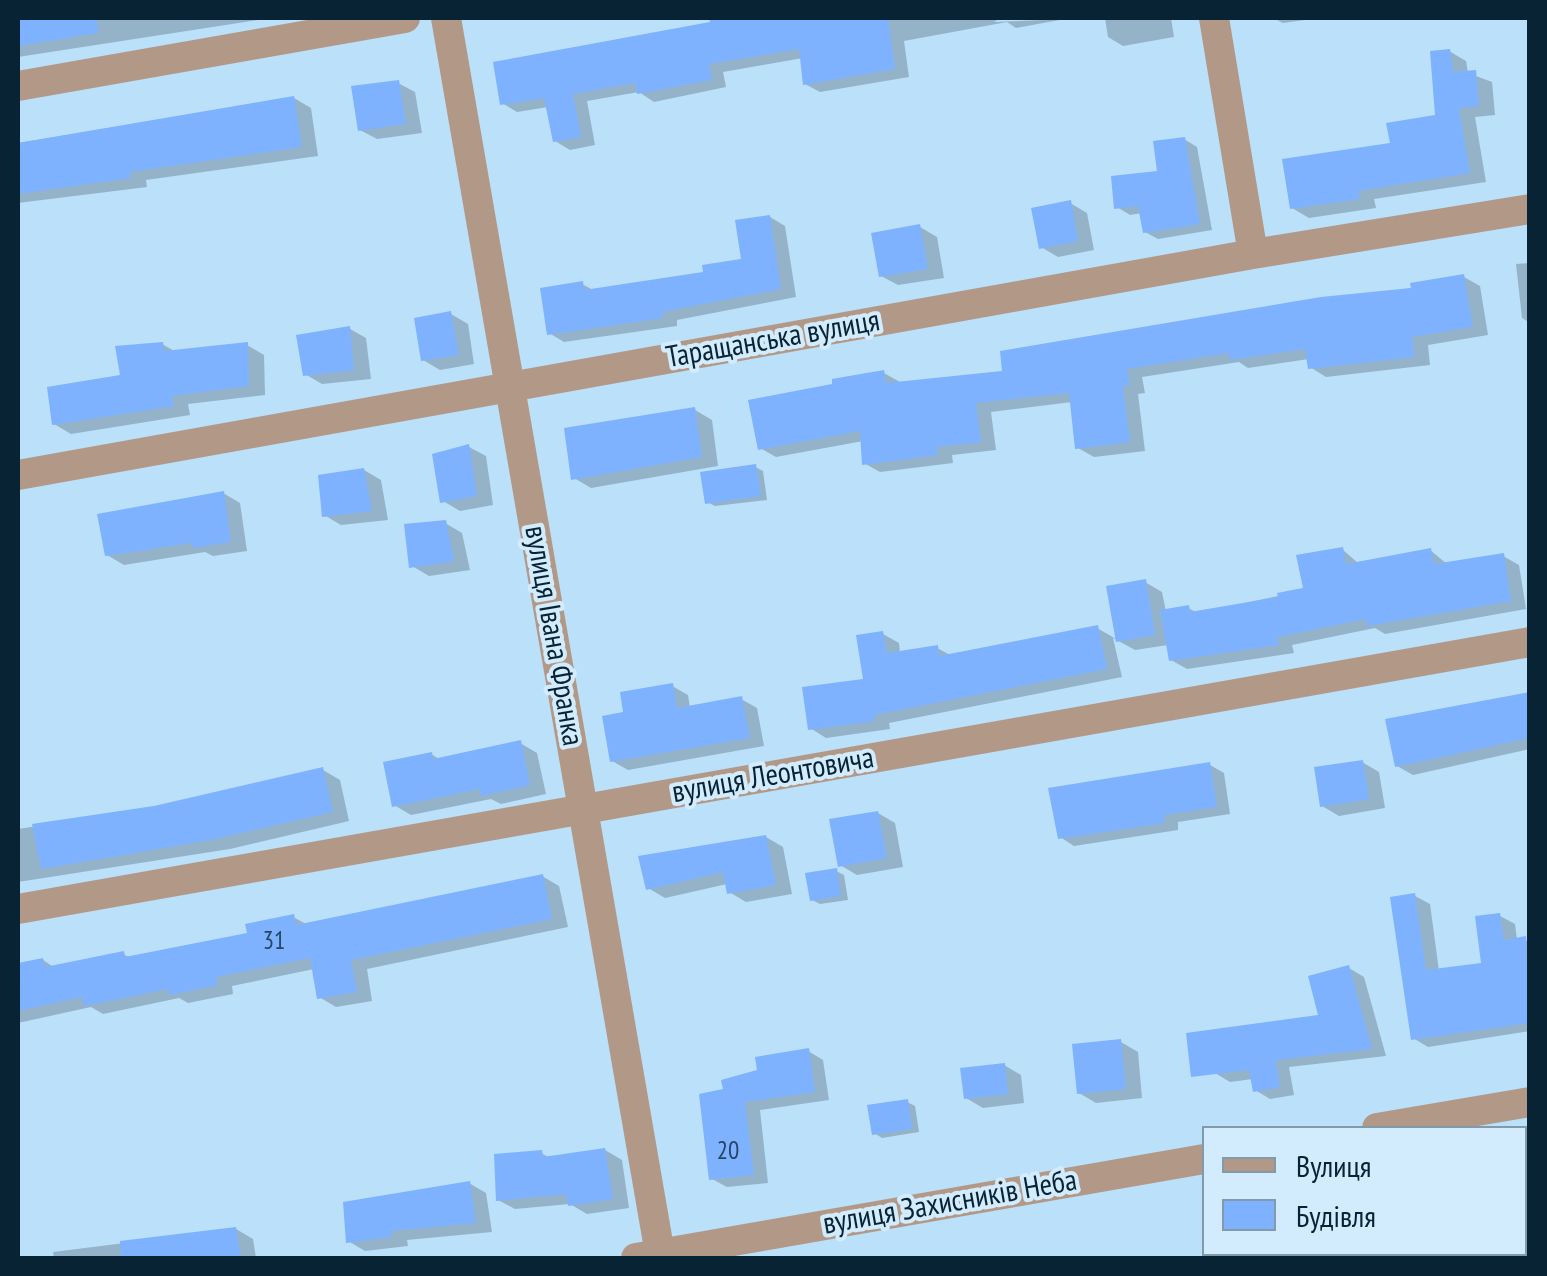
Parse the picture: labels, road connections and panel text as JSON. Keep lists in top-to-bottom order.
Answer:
{
  "streets": {
    "street": [
      "Таращанська вулиця",
      "вулиця Івана Франка",
      "вулиця Леонтовича",
      "вулиця Захисників Неба"
    ]
  },
  "crossings": [
    ["Таращанська вулиця", "вулиця Івана Франка"],
    ["вулиця Івана Франка", "вулиця Леонтовича"],
    ["вулиця Івана Франка", "вулиця Захисників Неба"]
  ],
  "house_numbers": ["31", "20"],
  "legend": ["Вулиця", "Будівля"]
}
